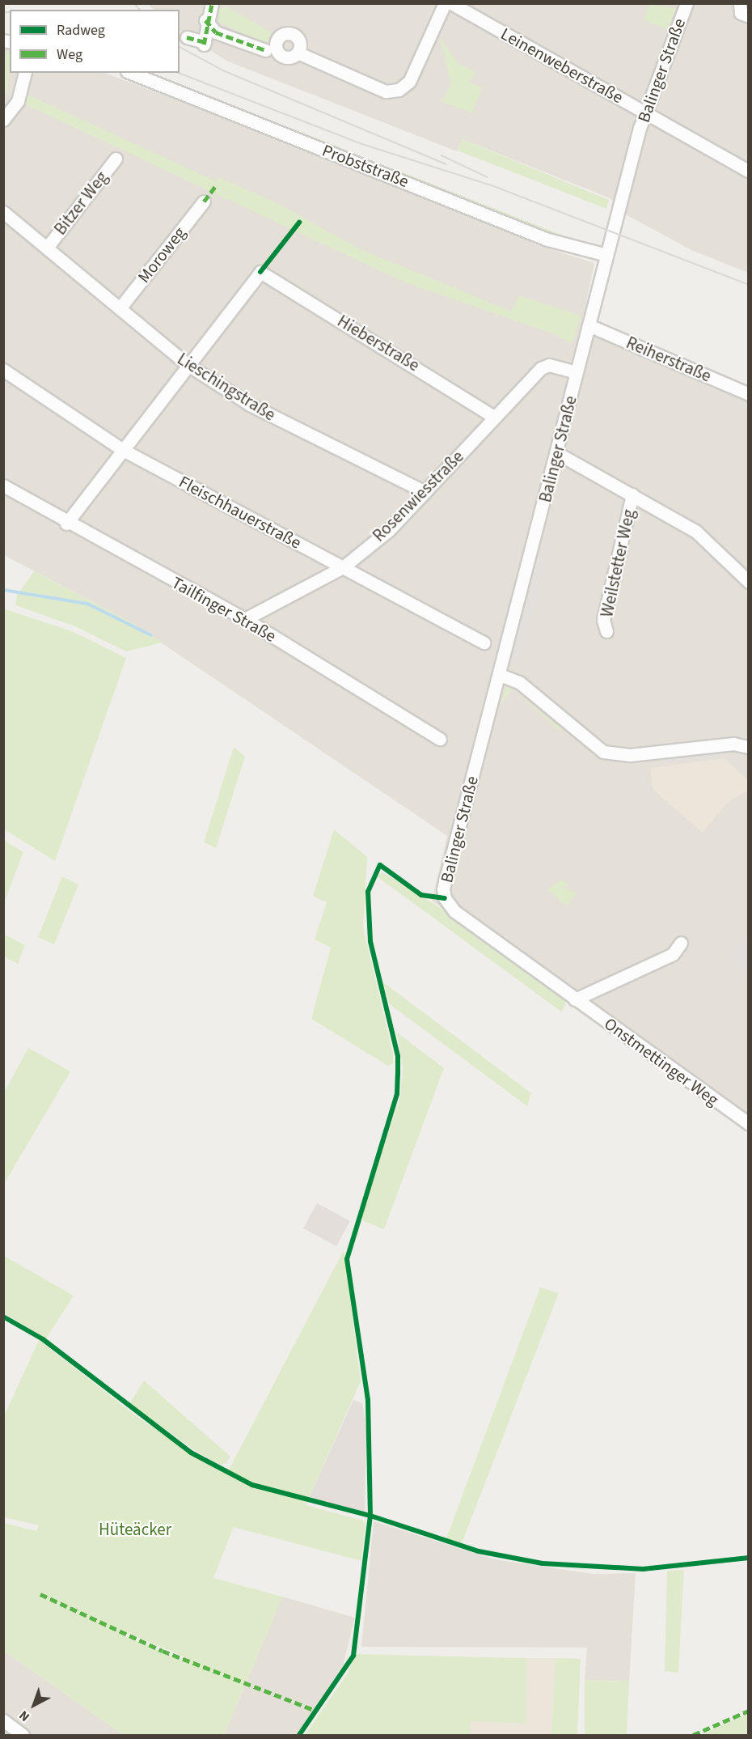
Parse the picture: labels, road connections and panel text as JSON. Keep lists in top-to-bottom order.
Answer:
{
  "streets": {
    "street": [
      "Leinenweberstraße",
      "Balinger Straße",
      "Probststraße",
      "Bitzer Weg",
      "Moroweg",
      "Hieberstraße",
      "Reiherstraße",
      "Lieschingstraße",
      "Rosenwiesstraße",
      "Fleischhauerstraße",
      "Weilstetter Weg",
      "Tailfinger Straße",
      "Onstmettinger Weg"
    ]
  },
  "crossings": [
    ["Leinenweberstraße", "Balinger Straße"],
    ["Balinger Straße", "Probststraße"],
    ["Balinger Straße", "Reiherstraße"],
    ["Balinger Straße", "Rosenwiesstraße"],
    ["Balinger Straße", "Weilstetter Weg"],
    ["Balinger Straße", "Onstmettinger Weg"],
    ["Bitzer Weg", "Lieschingstraße"],
    ["Moroweg", "Lieschingstraße"],
    ["Hieberstraße", "Lieschingstraße"],
    ["Hieberstraße", "Rosenwiesstraße"],
    ["Lieschingstraße", "Rosenwiesstraße"],
    ["Rosenwiesstraße", "Fleischhauerstraße"],
    ["Rosenwiesstraße", "Tailfinger Straße"]
  ],
  "parks": ["Hüteäcker"],
  "legend": ["Radweg", "Weg"],
  "north": "bottom left"
}
